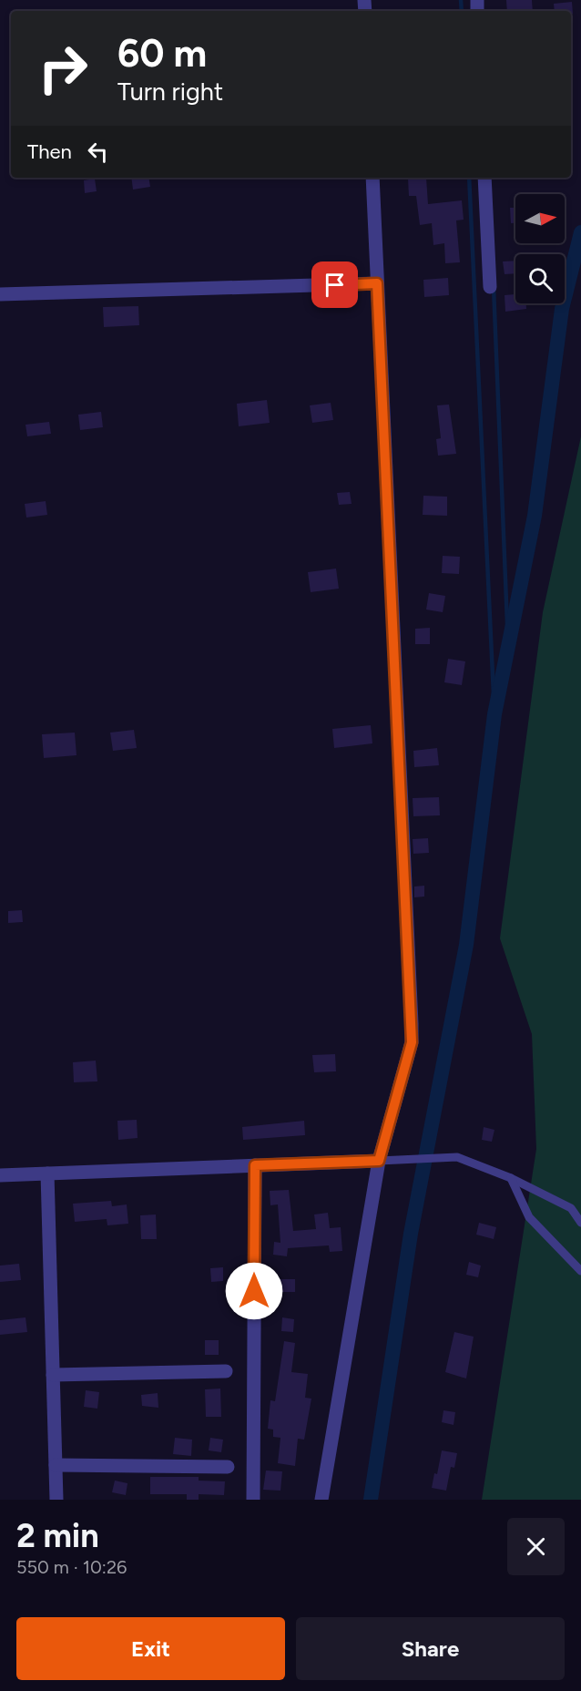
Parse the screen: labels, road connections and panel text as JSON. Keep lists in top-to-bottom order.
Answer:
{
  "north": "right",
  "page": {
    "turn": ["60 m", "Turn right"],
    "then": "Then",
    "heading": ["2 min", "550 m · 10:26"],
    "buttons": ["Exit", "Share"]
  }
}
